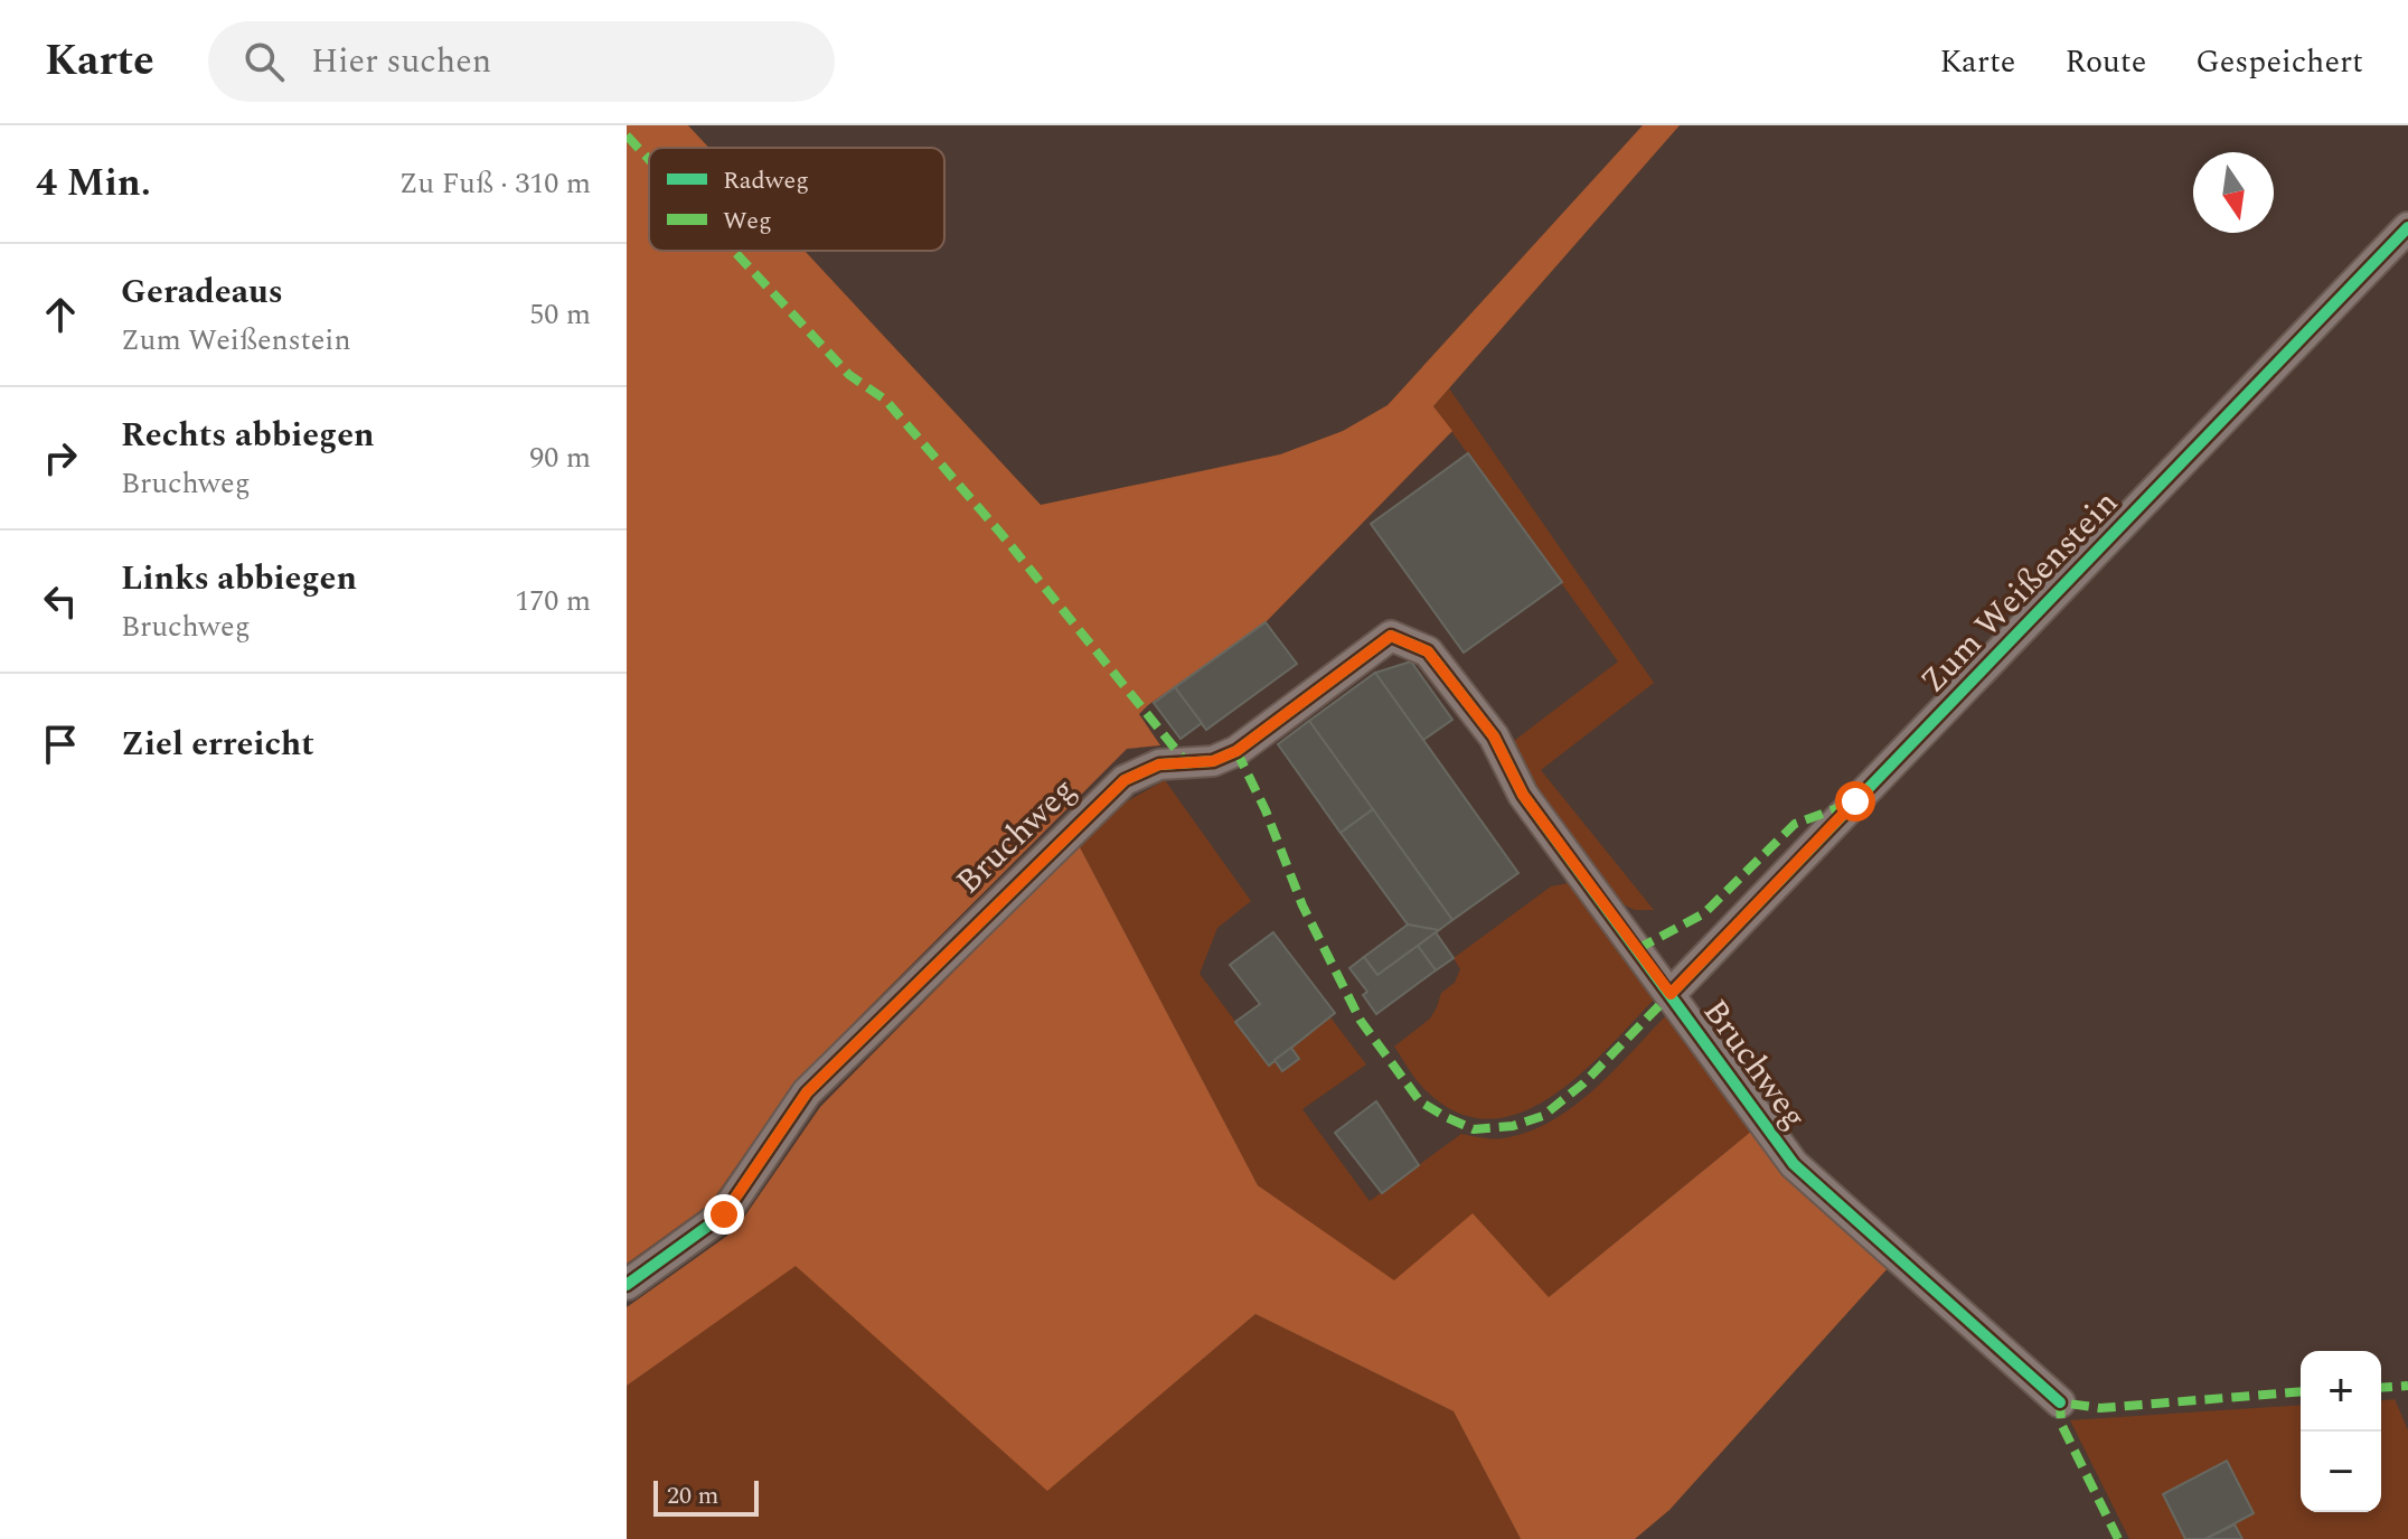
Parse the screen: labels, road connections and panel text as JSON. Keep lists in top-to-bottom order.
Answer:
{
  "streets": {
    "street": ["Zum Weißenstein", "Bruchweg"]
  },
  "crossings": [
    ["Zum Weißenstein", "Bruchweg"]
  ],
  "legend": ["Radweg", "Weg"],
  "scale_bar": "20 m",
  "north": "bottom",
  "page": {
    "header": "Karte",
    "search": "Hier suchen",
    "nav": ["Karte", "Route", "Gespeichert"],
    "heading": ["4 Min.", "Zu Fuß · 310 m"],
    "list": [
      ["Geradeaus", "Zum Weißenstein", "50 m"],
      ["Rechts abbiegen", "Bruchweg", "90 m"],
      ["Links abbiegen", "Bruchweg", "170 m"],
      "Ziel erreicht"
    ],
    "map_buttons": ["+", "−"],
    "scale": "20 m"
  }
}
